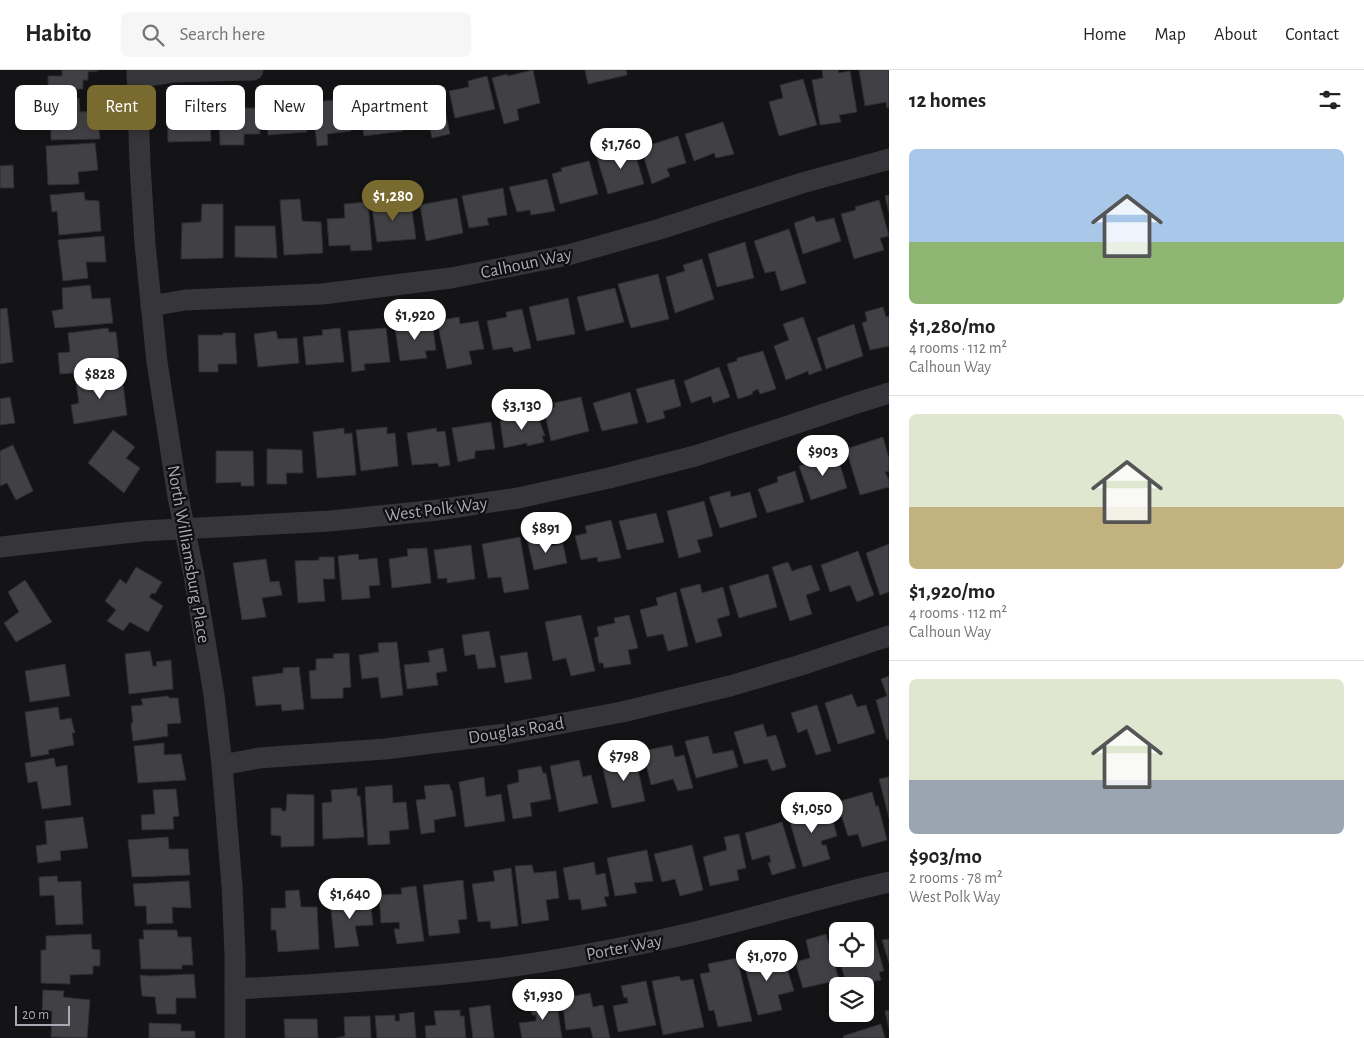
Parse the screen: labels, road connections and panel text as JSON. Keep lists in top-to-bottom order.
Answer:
{
  "streets": {
    "street": [
      "Calhoun Way",
      "West Polk Way",
      "North Williamsburg Place",
      "Douglas Road",
      "Porter Way"
    ]
  },
  "crossings": [
    ["Calhoun Way", "North Williamsburg Place"],
    ["West Polk Way", "North Williamsburg Place"],
    ["North Williamsburg Place", "Douglas Road"],
    ["North Williamsburg Place", "Porter Way"]
  ],
  "scale_bar": "20 m",
  "page": {
    "header": "Habito",
    "search": "Search here",
    "nav": [
      "Home",
      "Map",
      "About",
      "Contact"
    ],
    "heading": "12 homes",
    "chip": [
      "Buy",
      "Rent",
      "Filters",
      "New",
      "Apartment"
    ],
    "price": [
      "$1,760",
      "$1,280",
      "$1,920",
      "$828",
      "$3,130",
      "$903",
      "$891",
      "$798",
      "$1,050",
      "$1,640",
      "$1,070",
      "$1,930"
    ],
    "list": [
      {
        "name": "$1,280/mo",
        "note": "4 rooms · 112 m² · Calhoun Way"
      },
      {
        "name": "$1,920/mo",
        "note": "4 rooms · 112 m² · Calhoun Way"
      },
      {
        "name": "$903/mo",
        "note": "2 rooms · 78 m² · West Polk Way"
      }
    ],
    "scale": "20 m"
  }
}
